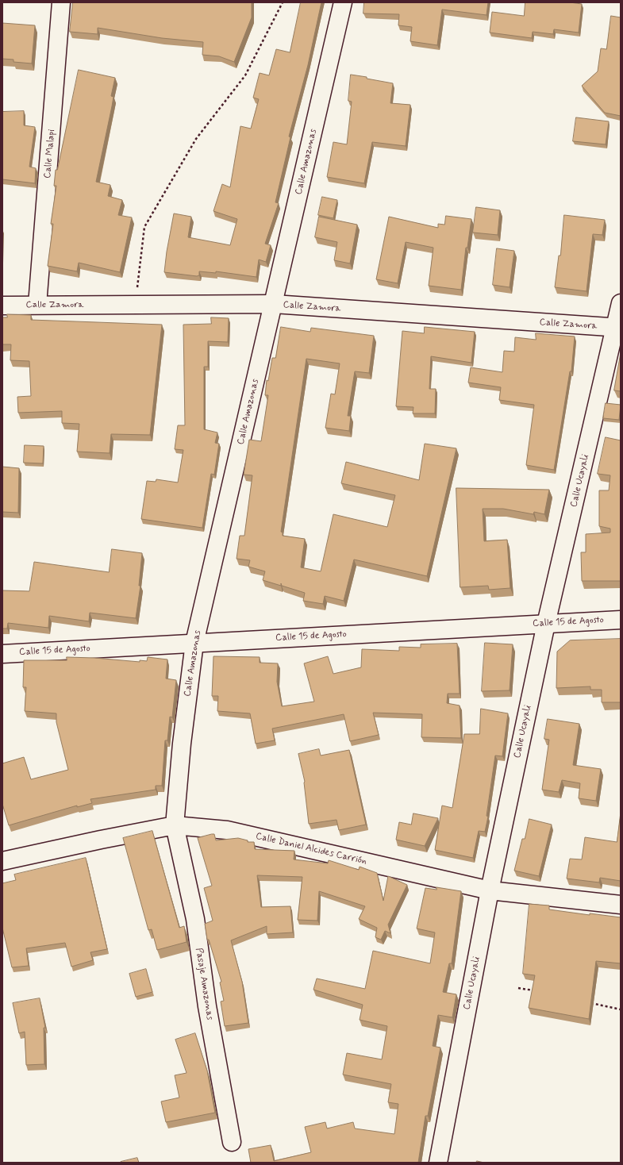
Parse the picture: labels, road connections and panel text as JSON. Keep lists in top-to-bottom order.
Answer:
{
  "streets": {
    "street": [
      "Calle Malapi",
      "Calle Amazonas",
      "Calle Zamora",
      "Calle Ucayali",
      "Calle 15 de Agosto",
      "Calle Daniel Alcides Carrión",
      "Pasaje Amazonas"
    ]
  },
  "crossings": [
    ["Calle Malapi", "Calle Zamora"],
    ["Calle Amazonas", "Calle Zamora"],
    ["Calle Amazonas", "Calle 15 de Agosto"],
    ["Calle Amazonas", "Calle Daniel Alcides Carrión"],
    ["Calle Amazonas", "Pasaje Amazonas"],
    ["Calle Zamora", "Calle Ucayali"],
    ["Calle Ucayali", "Calle 15 de Agosto"],
    ["Calle Ucayali", "Calle Daniel Alcides Carrión"],
    ["Calle Daniel Alcides Carrión", "Pasaje Amazonas"]
  ]
}
